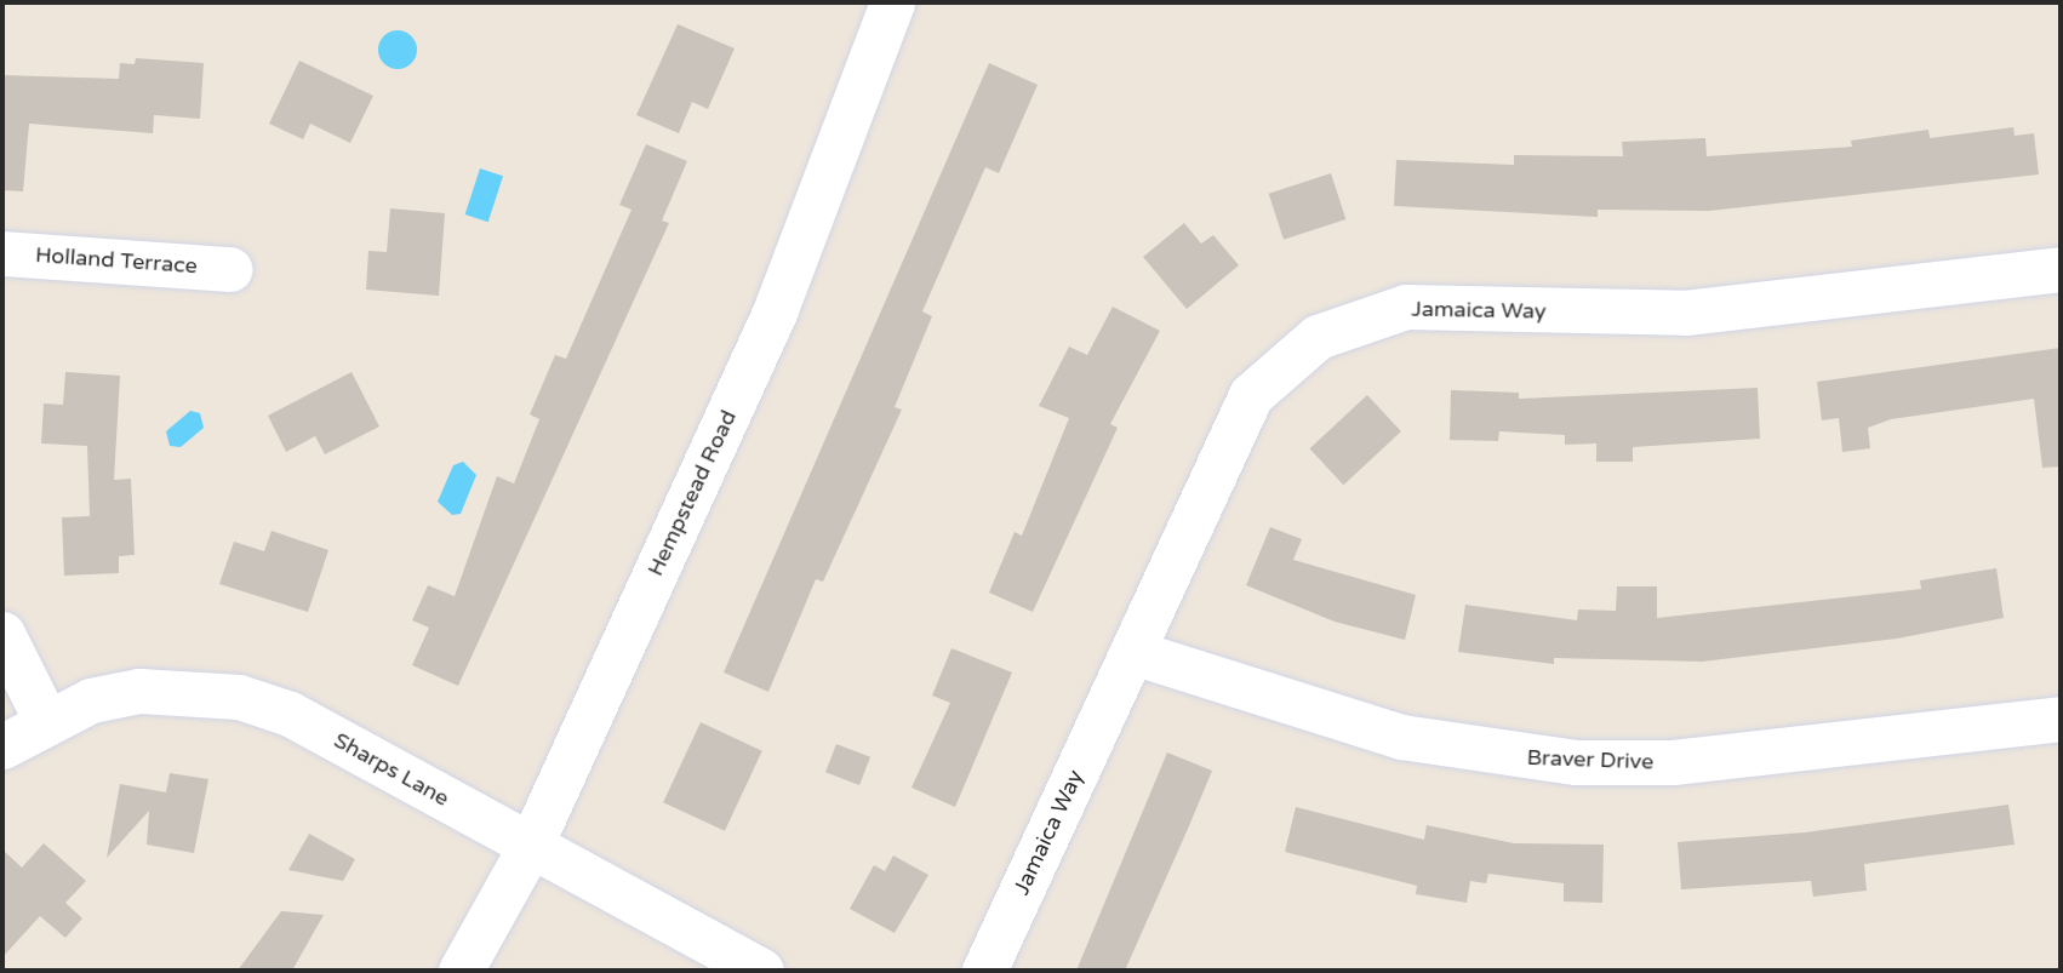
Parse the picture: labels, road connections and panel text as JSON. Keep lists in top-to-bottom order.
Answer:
{
  "streets": {
    "street": [
      "Holland Terrace",
      "Jamaica Way",
      "Hempstead Road",
      "Braver Drive",
      "Sharps Lane"
    ]
  },
  "crossings": [
    ["Jamaica Way", "Braver Drive"],
    ["Hempstead Road", "Sharps Lane"]
  ]
}
